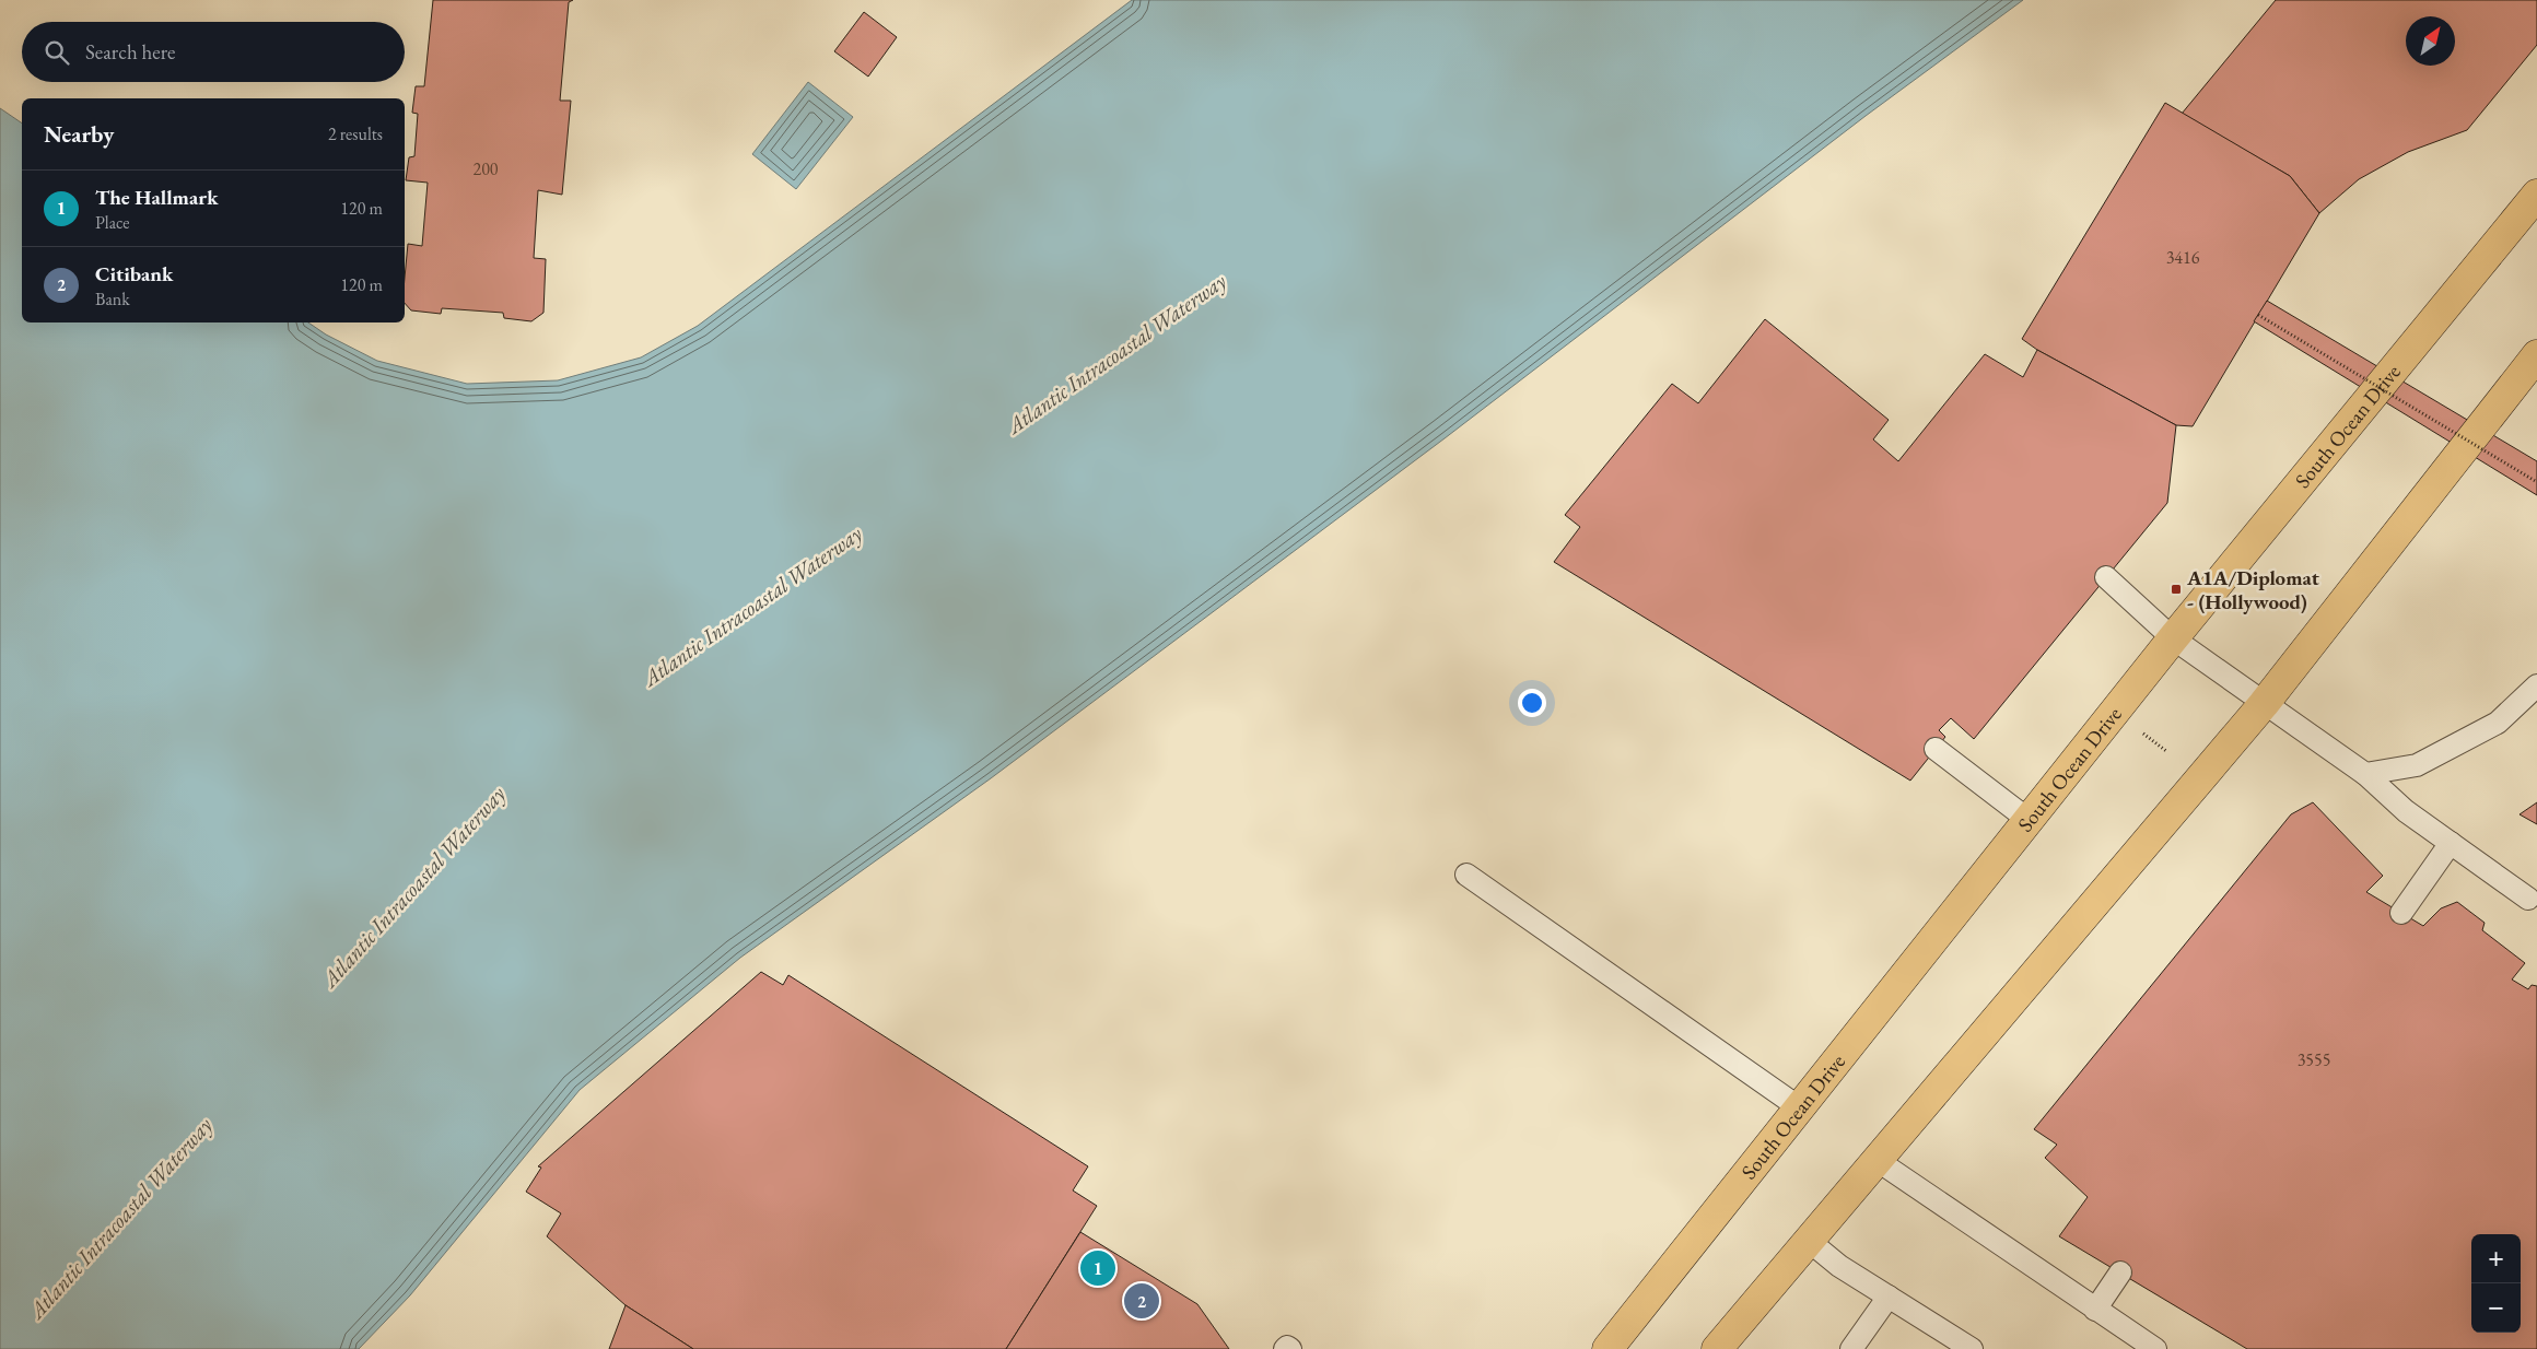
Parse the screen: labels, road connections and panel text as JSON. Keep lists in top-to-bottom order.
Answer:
{
  "streets": {
    "main road": ["South Ocean Drive"]
  },
  "water": ["Atlantic Intracoastal Waterway"],
  "places": {
    "transit": ["A1A/Diplomat - (Hollywood)"]
  },
  "house_numbers": ["200", "3416", "3555"],
  "north": "top right",
  "page": {
    "search": "Search here",
    "heading": ["Nearby", "2 results"],
    "list": [
      {
        "mark": "1",
        "name": "The Hallmark",
        "note": "Place",
        "value": "120 m"
      },
      {
        "mark": "2",
        "name": "Citibank",
        "note": "Bank",
        "value": "120 m"
      }
    ],
    "map_buttons": ["+", "−"],
    "pins": ["1", "2"]
  }
}
